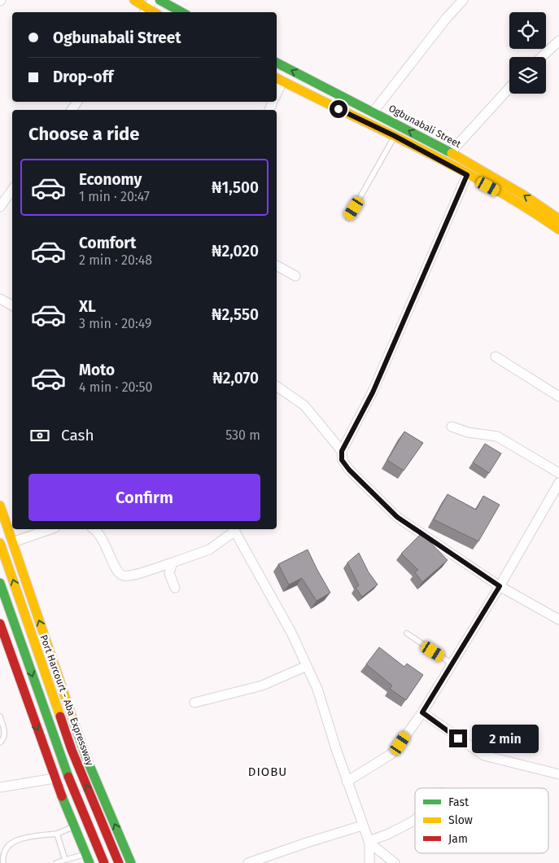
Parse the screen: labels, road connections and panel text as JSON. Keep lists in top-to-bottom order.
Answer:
{
  "streets": {
    "main road": ["Ogbunabali Street", "Port Harcourt - Aba Expressway"]
  },
  "districts": ["DIOBU"],
  "legend": ["Fast", "Slow", "Jam"],
  "page": {
    "banner": ["Ogbunabali Street", "Drop-off"],
    "heading": "Choose a ride",
    "list": [
      {
        "name": "Economy",
        "note": "1 min · 20:47",
        "value": "₦1,500"
      },
      {
        "name": "Comfort",
        "note": "2 min · 20:48",
        "value": "₦2,020"
      },
      {
        "name": "XL",
        "note": "3 min · 20:49",
        "value": "₦2,550"
      },
      {
        "name": "Moto",
        "note": "4 min · 20:50",
        "value": "₦2,070"
      }
    ],
    "pay": ["Cash", "530 m"],
    "buttons": "Confirm",
    "bubble": "2 min"
  }
}
